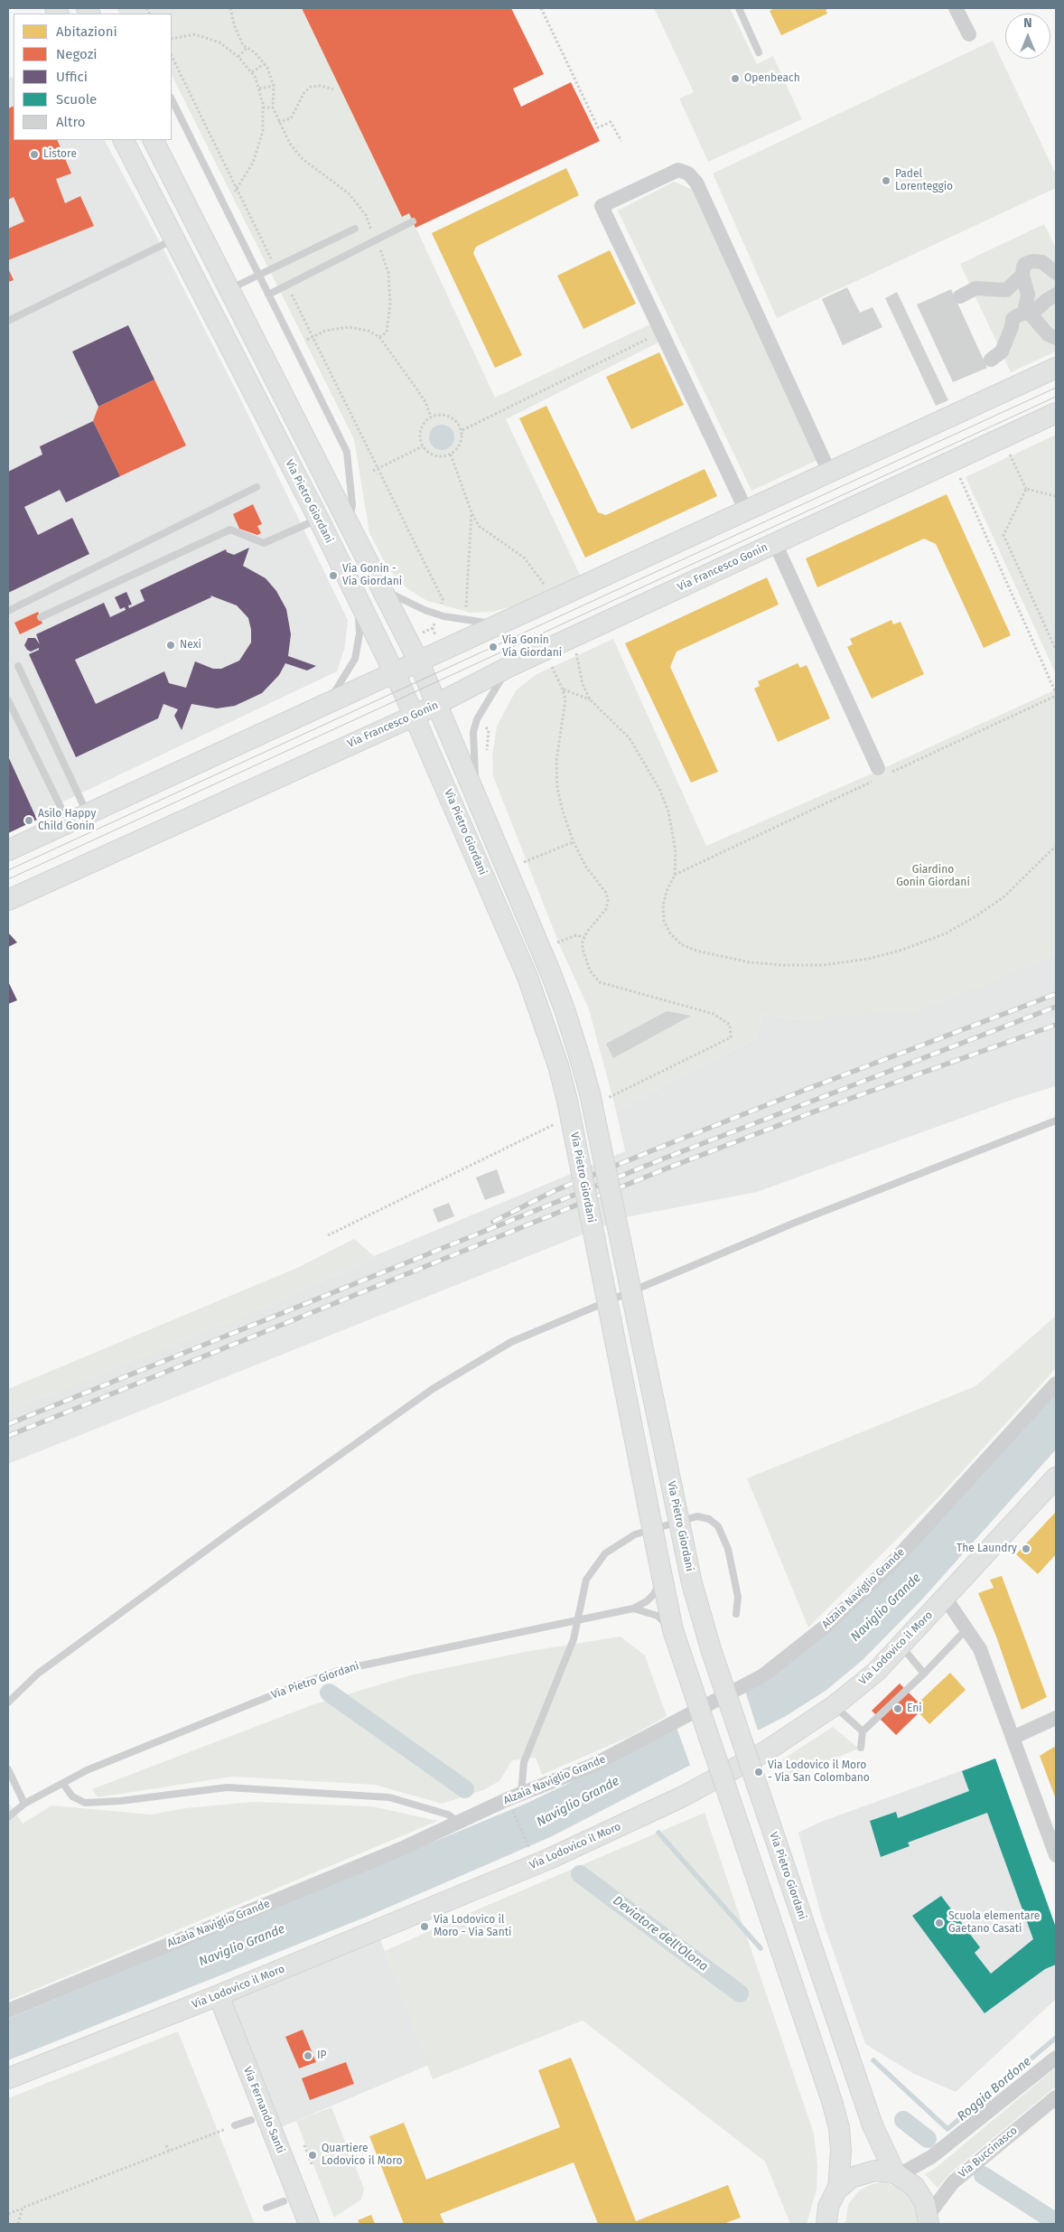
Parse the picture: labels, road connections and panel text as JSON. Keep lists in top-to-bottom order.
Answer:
{
  "streets": {
    "main road": [
      "Via Pietro Giordani",
      "Via Francesco Gonin",
      "Via Lodovico il Moro",
      "Via Fernando Santi"
    ],
    "street": ["Alzaia Naviglio Grande", "Via Buccinasco"]
  },
  "crossings": [
    ["Via Pietro Giordani", "Via Francesco Gonin"],
    ["Via Pietro Giordani", "Via Buccinasco"],
    ["Via Lodovico il Moro", "Via Fernando Santi"]
  ],
  "water": ["Naviglio Grande", "Deviatore dell'Olona", "Roggia Bordone"],
  "parks": ["Giardino Gonin Giordani"],
  "places": [
    "Openbeach",
    "Listore",
    "Padel Lorenteggio",
    "Via Gonin - Via Giordani",
    "Nexi",
    "Via Gonin Via Giordani",
    "Asilo Happy Child Gonin",
    "The Laundry",
    "Eni",
    "Via Lodovico il Moro - Via San Colombano",
    "Scuola elementare Gaetano Casati",
    "Via Lodovico il Moro - Via Santi",
    "IP",
    "Quartiere Lodovico il Moro"
  ],
  "legend": [
    "Abitazioni",
    "Negozi",
    "Uffici",
    "Scuole",
    "Altro"
  ],
  "north": "top"
}
